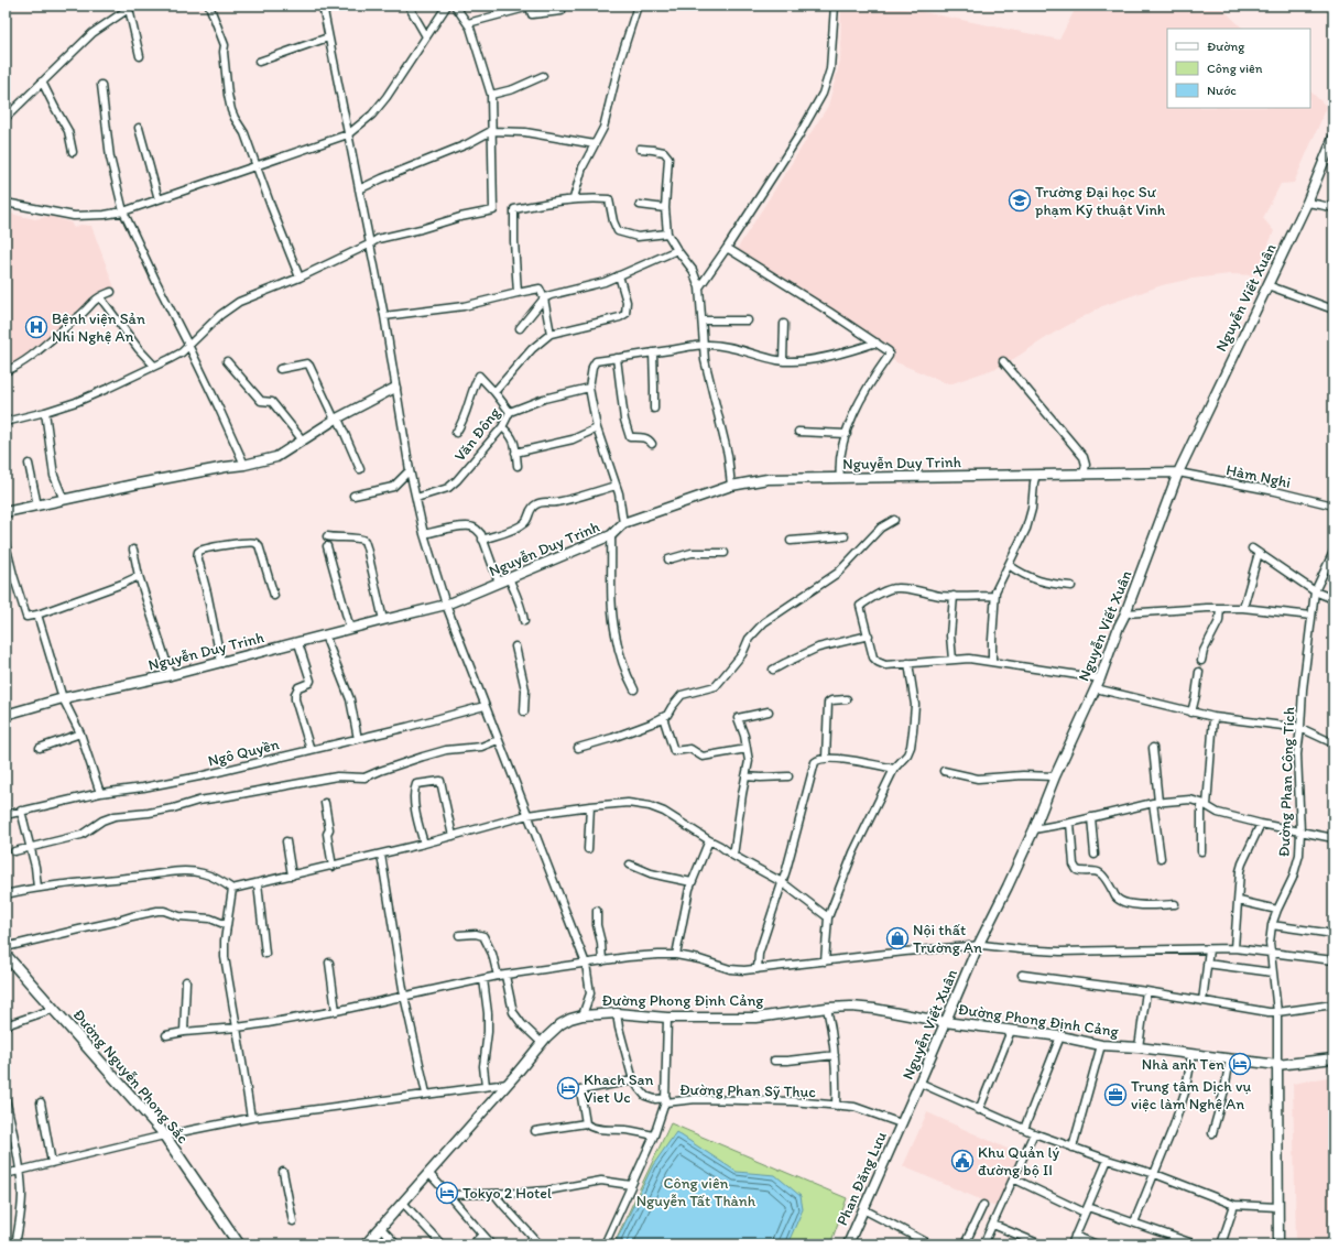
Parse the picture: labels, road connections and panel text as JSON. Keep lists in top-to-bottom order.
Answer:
{
  "streets": {
    "main road": ["Đường Nguyễn Phong Sắc"],
    "street": [
      "Nguyễn Viết Xuân",
      "Văn Đông",
      "Nguyễn Duy Trinh",
      "Hàm Nghi",
      "Ngô Quyền",
      "Đường Phan Công Tích",
      "Đường Phong Định Cảng",
      "Đường Phan Sỹ Thục",
      "Phan Đăng Lưu"
    ]
  },
  "crossings": [
    ["Nguyễn Viết Xuân", "Nguyễn Duy Trinh"],
    ["Nguyễn Viết Xuân", "Hàm Nghi"],
    ["Nguyễn Viết Xuân", "Đường Phong Định Cảng"],
    ["Nguyễn Viết Xuân", "Đường Phan Sỹ Thục"],
    ["Nguyễn Viết Xuân", "Phan Đăng Lưu"],
    ["Nguyễn Duy Trinh", "Hàm Nghi"],
    ["Đường Phan Công Tích", "Đường Phong Định Cảng"],
    ["Đường Phan Sỹ Thục", "Phan Đăng Lưu"]
  ],
  "parks": ["Công viên Nguyễn Tất Thành"],
  "places": {
    "school or university": ["Trường Đại học Sư phạm Kỹ thuật Vinh"],
    "hospital": ["Bệnh viện Sản Nhi Nghệ An"],
    "shop": ["Nội thất Trường An"],
    "hotel": ["Nhà anh Ten", "Khach San Viet Uc", "Tokyo 2 Hotel"],
    "office": ["Trung tâm Dịch vụ việc làm Nghệ An"],
    "public building": ["Khu Quản lý đường bộ II"]
  },
  "legend": ["Đường", "Công viên", "Nước"]
}
